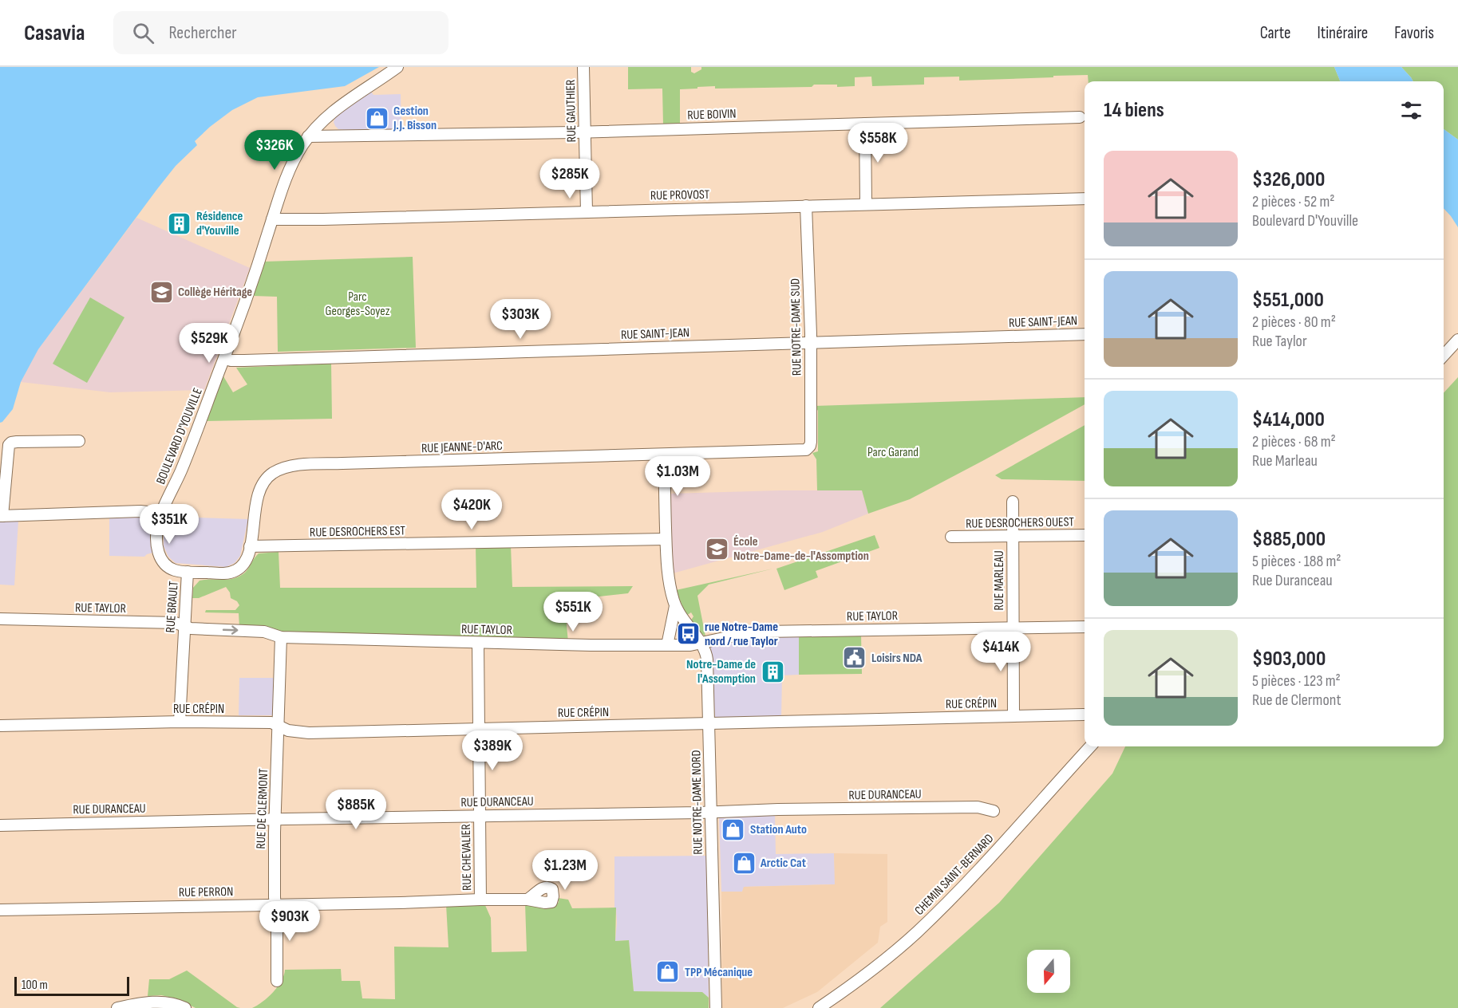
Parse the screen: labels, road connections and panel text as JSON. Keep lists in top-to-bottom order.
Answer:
{
  "streets": {
    "street": [
      "RUE GAUTHIER",
      "RUE BOIVIN",
      "RUE PROVOST",
      "RUE SAINT-JEAN",
      "RUE NOTRE-DAME SUD",
      "BOULEVARD D'YOUVILLE",
      "RUE JEANNE-D'ARC",
      "RUE DESROCHERS OUEST",
      "RUE DESROCHERS EST",
      "RUE MARLEAU",
      "RUE BRAULT",
      "RUE TAYLOR",
      "RUE CRÉPIN",
      "RUE DURANCEAU",
      "RUE NOTRE-DAME NORD",
      "RUE DE CLERMONT",
      "RUE CHEVALIER",
      "CHEMIN SAINT-BERNARD",
      "RUE PERRON"
    ]
  },
  "crossings": [
    ["RUE GAUTHIER", "RUE BOIVIN"],
    ["RUE GAUTHIER", "RUE PROVOST"],
    ["RUE BOIVIN", "BOULEVARD D'YOUVILLE"],
    ["RUE PROVOST", "RUE NOTRE-DAME SUD"],
    ["RUE PROVOST", "BOULEVARD D'YOUVILLE"],
    ["RUE SAINT-JEAN", "RUE NOTRE-DAME SUD"],
    ["RUE SAINT-JEAN", "BOULEVARD D'YOUVILLE"],
    ["RUE NOTRE-DAME SUD", "RUE JEANNE-D'ARC"],
    ["BOULEVARD D'YOUVILLE", "RUE BRAULT"],
    ["RUE JEANNE-D'ARC", "RUE DESROCHERS EST"],
    ["RUE JEANNE-D'ARC", "RUE BRAULT"],
    ["RUE JEANNE-D'ARC", "RUE NOTRE-DAME NORD"],
    ["RUE DESROCHERS OUEST", "RUE MARLEAU"],
    ["RUE DESROCHERS EST", "RUE NOTRE-DAME NORD"],
    ["RUE MARLEAU", "RUE TAYLOR"],
    ["RUE MARLEAU", "RUE CRÉPIN"],
    ["RUE BRAULT", "RUE TAYLOR"],
    ["RUE BRAULT", "RUE CRÉPIN"],
    ["RUE TAYLOR", "RUE NOTRE-DAME NORD"],
    ["RUE TAYLOR", "RUE DE CLERMONT"],
    ["RUE TAYLOR", "RUE CHEVALIER"],
    ["RUE CRÉPIN", "RUE NOTRE-DAME NORD"],
    ["RUE CRÉPIN", "RUE DE CLERMONT"],
    ["RUE CRÉPIN", "RUE CHEVALIER"],
    ["RUE DURANCEAU", "RUE NOTRE-DAME NORD"],
    ["RUE DURANCEAU", "RUE DE CLERMONT"],
    ["RUE DURANCEAU", "RUE CHEVALIER"],
    ["RUE DE CLERMONT", "RUE PERRON"],
    ["RUE CHEVALIER", "RUE PERRON"]
  ],
  "parks": ["Parc Georges-Soyez", "Parc Garand"],
  "places": {
    "shop": [
      "Gestion J.J. Bisson",
      "Station Auto",
      "Arctic Cat",
      "TPP Mécanique"
    ],
    "building": ["Résidence d'Youville", "Notre-Dame de l'Assomption"],
    "school or university": ["Collège Héritage", "École Notre-Dame-de-l'Assomption"],
    "bus stop": ["rue Notre-Dame nord / rue Taylor"],
    "public building": ["Loisirs NDA"]
  },
  "scale_bar": "100 m",
  "north": "bottom",
  "page": {
    "header": "Casavia",
    "search": "Rechercher",
    "nav": ["Carte", "Itinéraire", "Favoris"],
    "heading": "14 biens",
    "price": [
      "$558K",
      "$326K",
      "$285K",
      "$303K",
      "$529K",
      "$1.03M",
      "$420K",
      "$351K",
      "$551K",
      "$414K",
      "$389K",
      "$885K",
      "$1.23M",
      "$903K"
    ],
    "list": [
      {
        "name": "$326,000",
        "note": "2 pièces · 52 m² · Boulevard D'Youville"
      },
      {
        "name": "$551,000",
        "note": "2 pièces · 80 m² · Rue Taylor"
      },
      {
        "name": "$414,000",
        "note": "2 pièces · 68 m² · Rue Marleau"
      },
      {
        "name": "$885,000",
        "note": "5 pièces · 188 m² · Rue Duranceau"
      },
      {
        "name": "$903,000",
        "note": "5 pièces · 123 m² · Rue de Clermont"
      }
    ],
    "scale": "100 m"
  }
}
